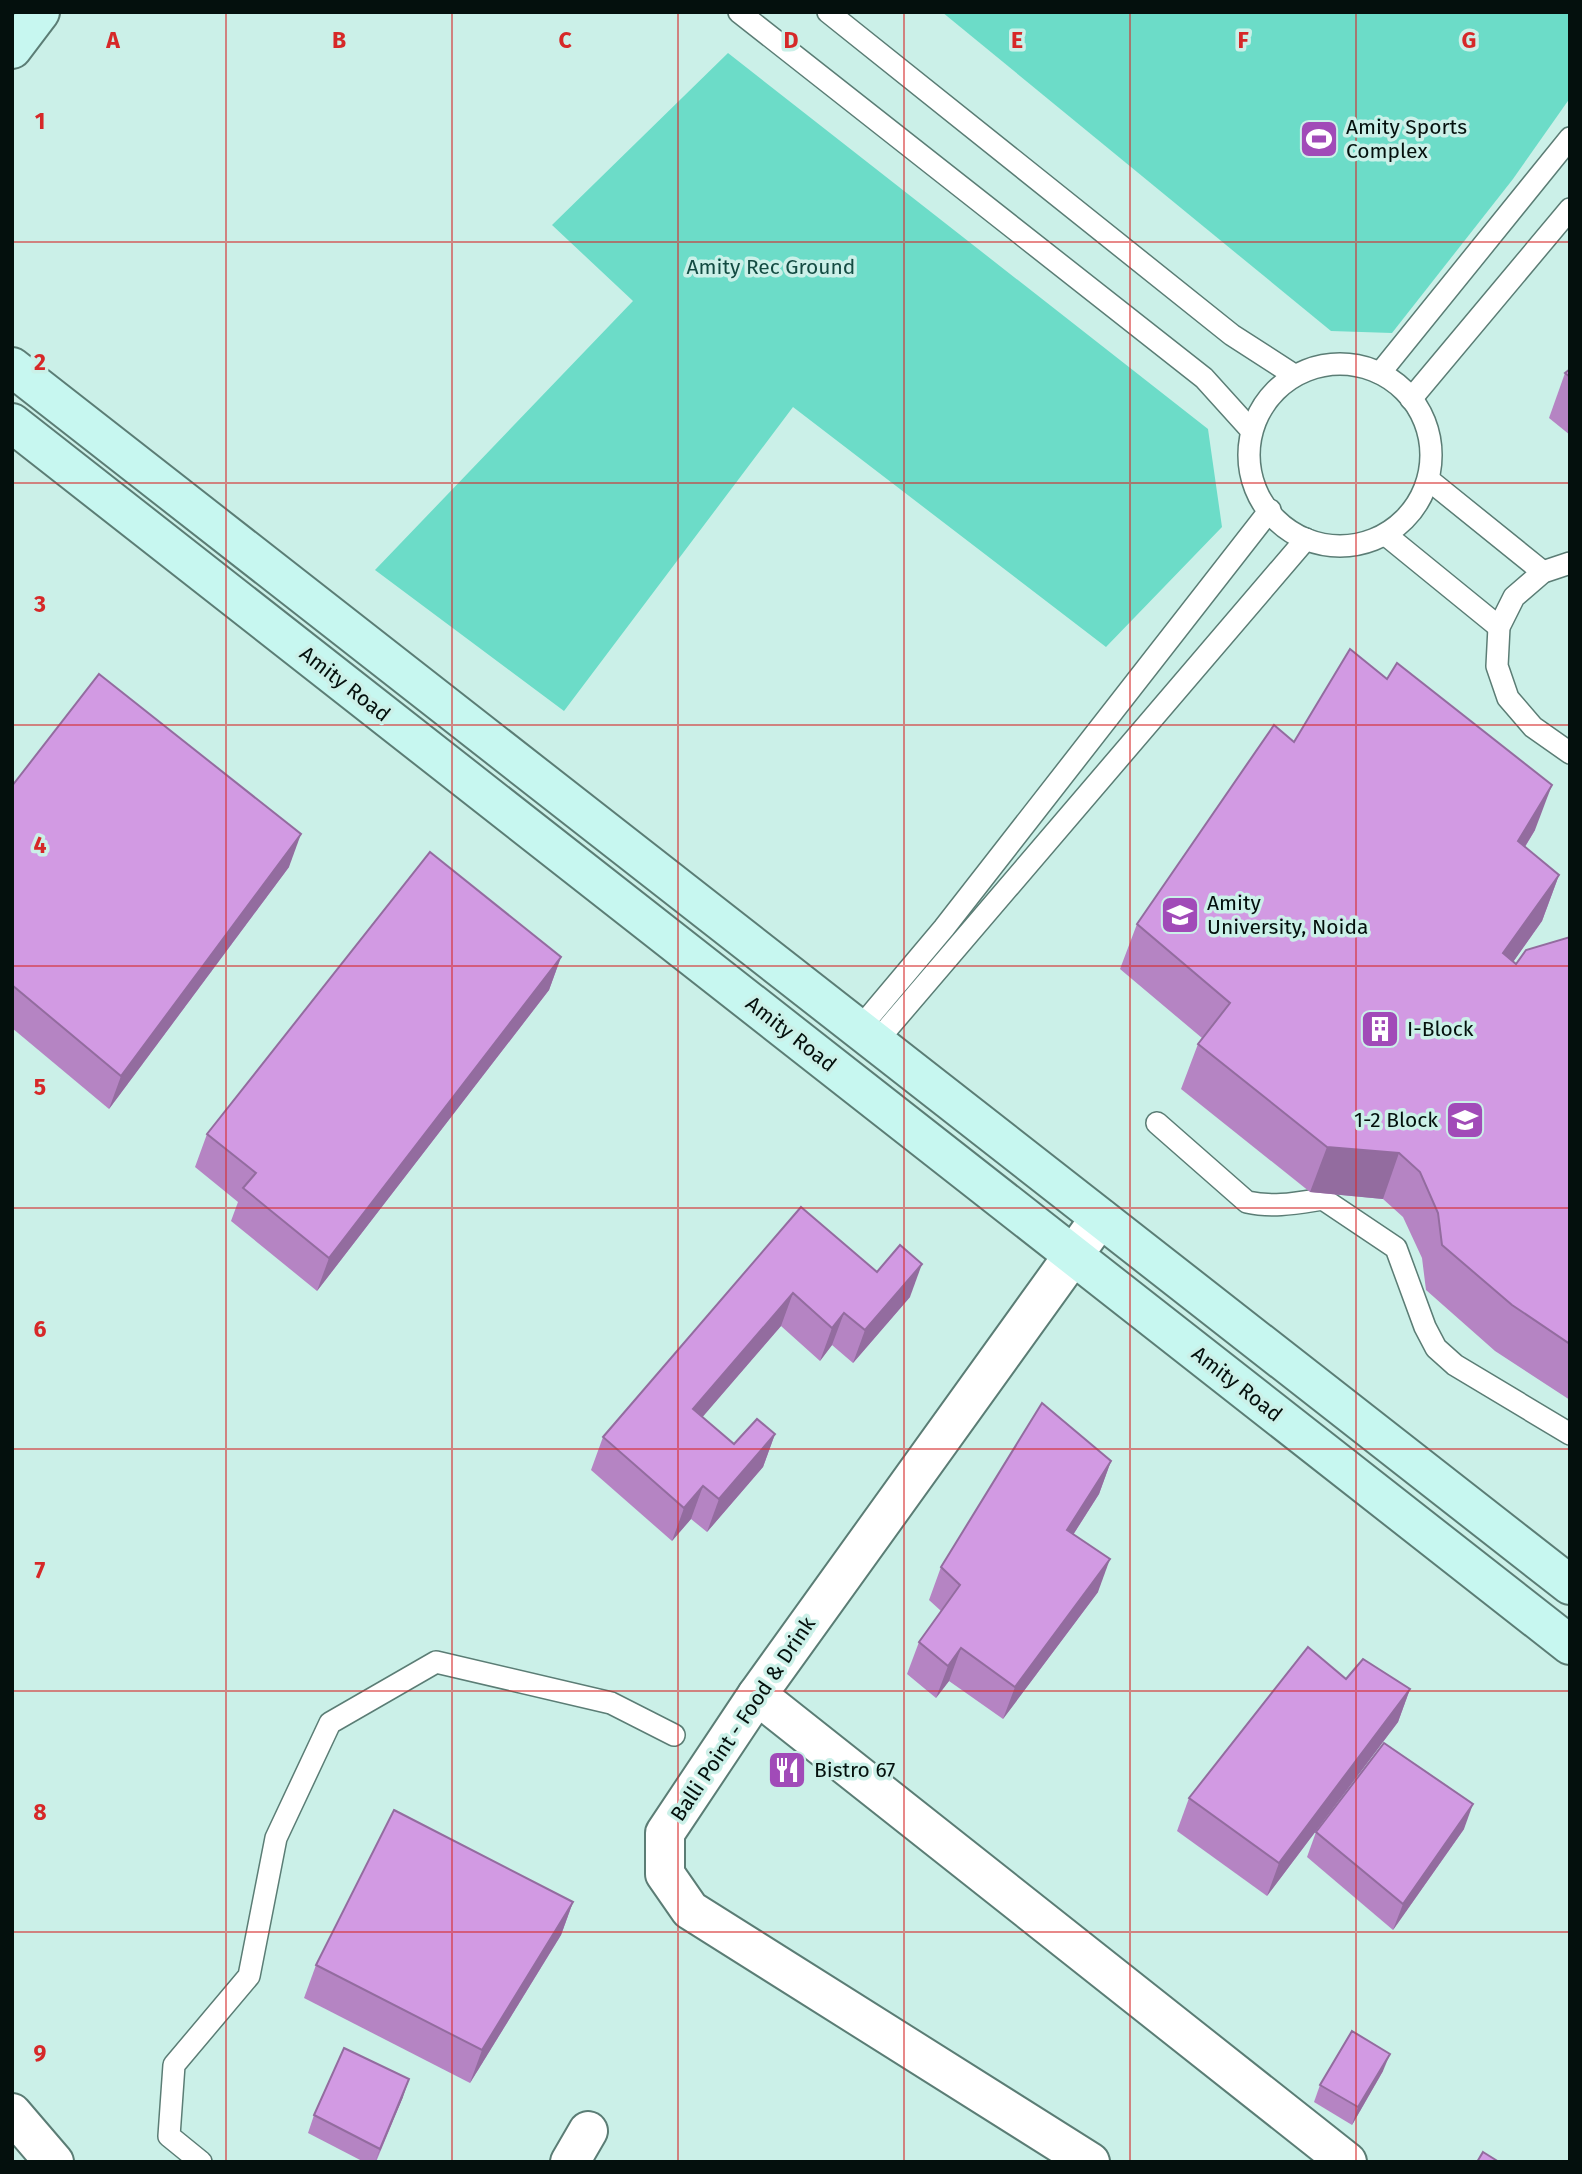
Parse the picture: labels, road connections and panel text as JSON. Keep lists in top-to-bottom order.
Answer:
{
  "streets": {
    "street": ["Amity Road", "Balli Point - Food & Drink"]
  },
  "crossings": [
    ["Amity Road", "Balli Point - Food & Drink"]
  ],
  "parks": ["Amity Rec Ground"],
  "places": {
    "sports": ["Amity Sports Complex"],
    "school or university": ["Amity University, Noida", "1-2 Block"],
    "building": ["I-Block"],
    "restaurant": ["Bistro 67"]
  },
  "grid": {
    "columns": [
      "A",
      "B",
      "C",
      "D",
      "E",
      "F",
      "G"
    ],
    "rows": [
      "1",
      "2",
      "3",
      "4",
      "5",
      "6",
      "7",
      "8",
      "9"
    ]
  }
}
